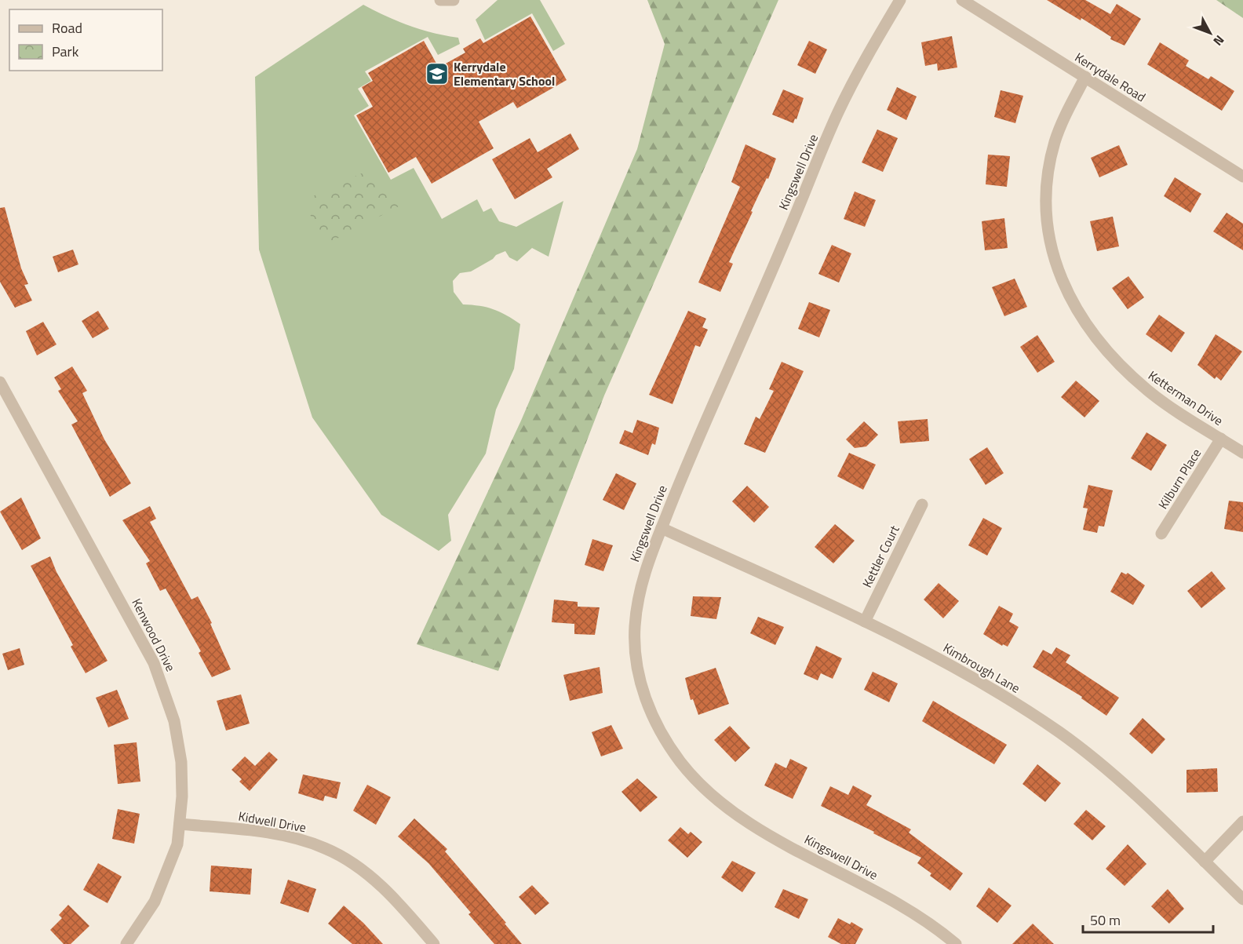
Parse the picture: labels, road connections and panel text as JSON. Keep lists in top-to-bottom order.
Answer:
{
  "streets": {
    "street": [
      "Kerrydale Road",
      "Kingswell Drive",
      "Ketterman Drive",
      "Kilburn Place",
      "Kettler Court",
      "Kenwood Drive",
      "Kimbrough Lane",
      "Kidwell Drive"
    ]
  },
  "crossings": [
    ["Kerrydale Road", "Ketterman Drive"],
    ["Kingswell Drive", "Kimbrough Lane"],
    ["Ketterman Drive", "Kilburn Place"],
    ["Kettler Court", "Kimbrough Lane"],
    ["Kenwood Drive", "Kidwell Drive"]
  ],
  "places": {
    "school or university": ["Kerrydale Elementary School"]
  },
  "legend": ["Road", "Park"],
  "scale_bar": "50 m",
  "north": "bottom right"
}
